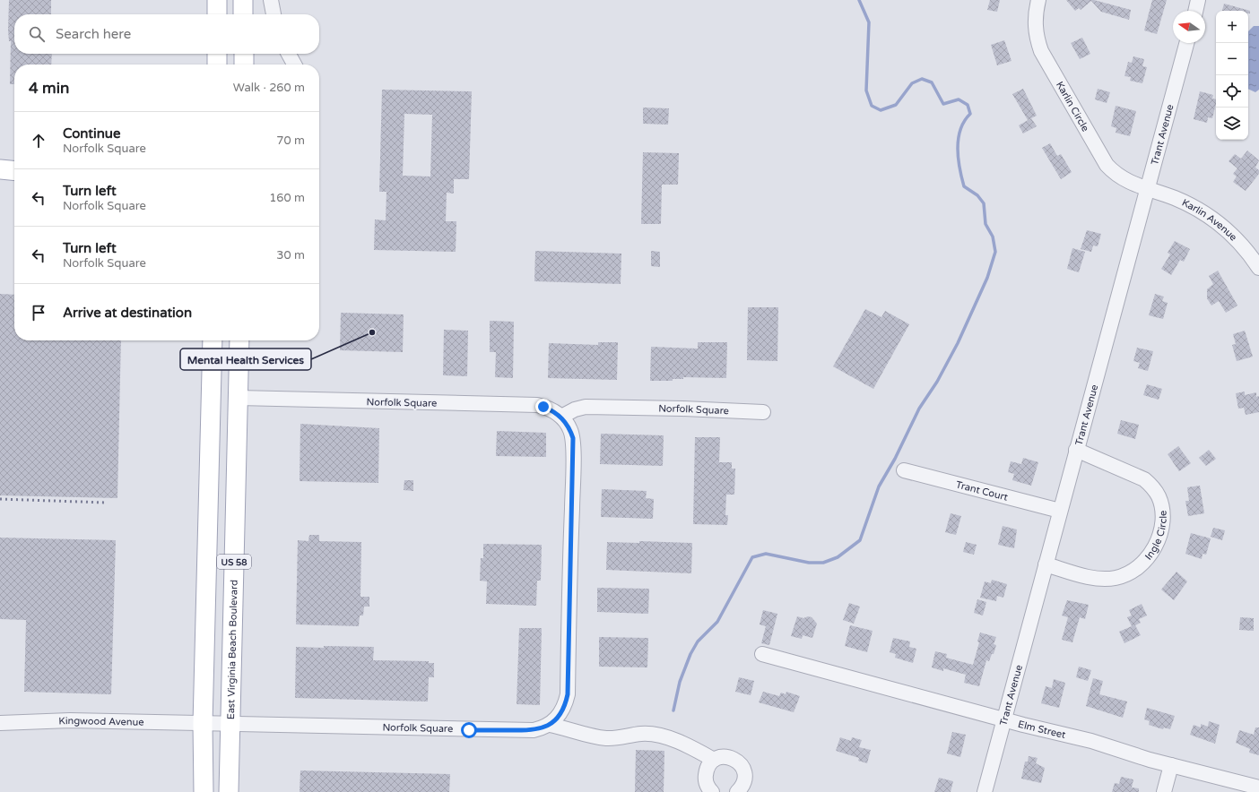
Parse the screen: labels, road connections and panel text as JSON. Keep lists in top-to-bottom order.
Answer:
{
  "streets": {
    "main road": ["US 58", "East Virginia Beach Boulevard"],
    "street": [
      "Karlin Circle",
      "Trant Avenue",
      "Karlin Avenue",
      "Norfolk Square",
      "Trant Court",
      "Ingle Circle",
      "Kingwood Avenue",
      "Elm Street"
    ]
  },
  "crossings": [
    ["Karlin Circle", "Trant Avenue"],
    ["Karlin Circle", "Karlin Avenue"],
    ["Trant Avenue", "Karlin Avenue"],
    ["Trant Avenue", "Trant Court"],
    ["Trant Avenue", "Ingle Circle"],
    ["Trant Avenue", "Elm Street"],
    ["Norfolk Square", "US 58"],
    ["Norfolk Square", "East Virginia Beach Boulevard"],
    ["Norfolk Square", "Kingwood Avenue"],
    ["US 58", "Kingwood Avenue"]
  ],
  "places": ["Mental Health Services"],
  "north": "left",
  "page": {
    "map_buttons": ["+", "−"],
    "search": "Search here",
    "heading": ["4 min", "Walk · 260 m"],
    "list": [
      ["Continue", "Norfolk Square", "70 m"],
      ["Turn left", "Norfolk Square", "160 m"],
      ["Turn left", "Norfolk Square", "30 m"],
      "Arrive at destination"
    ]
  }
}
